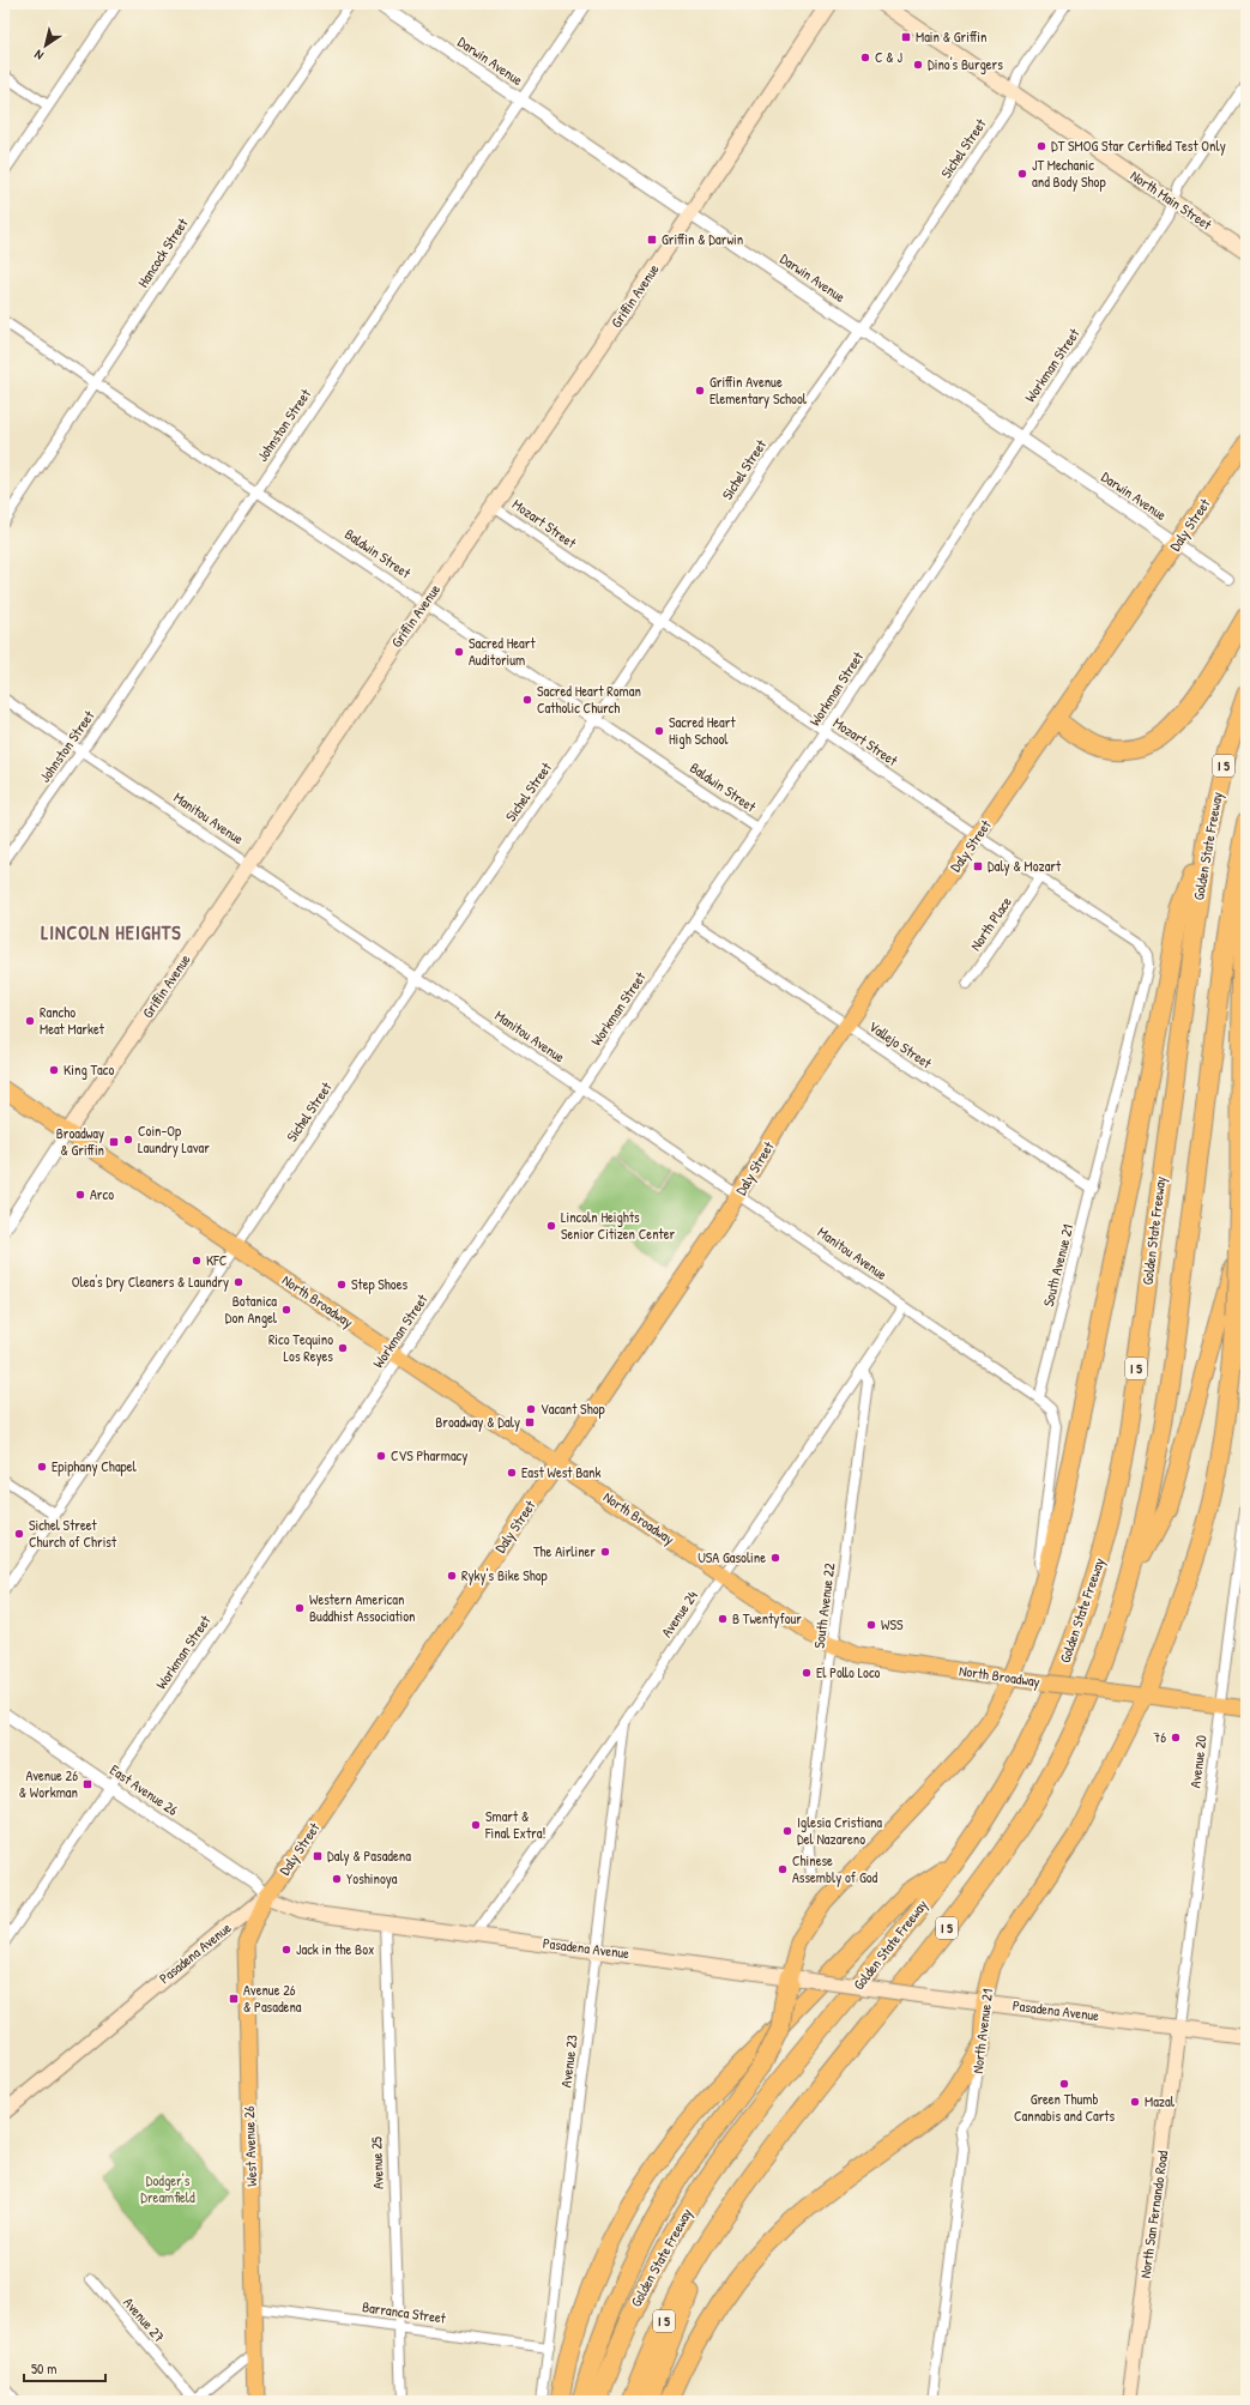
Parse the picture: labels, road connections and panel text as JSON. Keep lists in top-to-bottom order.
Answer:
{
  "streets": {
    "highway": ["I 5", "Golden State Freeway"],
    "main road": [
      "North Main Street",
      "Griffin Avenue",
      "Daly Street",
      "North Broadway",
      "Pasadena Avenue",
      "North Avenue 21",
      "West Avenue 26",
      "North San Fernando Road"
    ],
    "street": [
      "Darwin Avenue",
      "Sichel Street",
      "Hancock Street",
      "Workman Street",
      "Johnston Street",
      "Mozart Street",
      "Baldwin Street",
      "Manitou Avenue",
      "North Place",
      "Vallejo Street",
      "South Avenue 21",
      "South Avenue 22",
      "Avenue 24",
      "Avenue 20",
      "East Avenue 26",
      "Avenue 23",
      "Avenue 25",
      "Barranca Street",
      "Avenue 27"
    ]
  },
  "crossings": [
    ["Darwin Avenue", "Sichel Street"],
    ["Darwin Avenue", "Griffin Avenue"],
    ["Darwin Avenue", "Workman Street"],
    ["Darwin Avenue", "Johnston Street"],
    ["Darwin Avenue", "Daly Street"],
    ["Sichel Street", "North Main Street"],
    ["Sichel Street", "Mozart Street"],
    ["Sichel Street", "Baldwin Street"],
    ["Sichel Street", "Manitou Avenue"],
    ["Sichel Street", "North Broadway"],
    ["North Main Street", "Workman Street"],
    ["Hancock Street", "Baldwin Street"],
    ["Griffin Avenue", "Mozart Street"],
    ["Griffin Avenue", "Baldwin Street"],
    ["Griffin Avenue", "Manitou Avenue"],
    ["Griffin Avenue", "North Broadway"],
    ["Workman Street", "Mozart Street"],
    ["Workman Street", "Baldwin Street"],
    ["Workman Street", "Manitou Avenue"],
    ["Workman Street", "Vallejo Street"],
    ["Workman Street", "North Broadway"],
    ["Workman Street", "East Avenue 26"],
    ["Johnston Street", "Baldwin Street"],
    ["Johnston Street", "Manitou Avenue"],
    ["Mozart Street", "Daly Street"],
    ["Mozart Street", "North Place"],
    ["Mozart Street", "South Avenue 21"],
    ["Daly Street", "Manitou Avenue"],
    ["Daly Street", "Vallejo Street"],
    ["Daly Street", "North Broadway"],
    ["Daly Street", "East Avenue 26"],
    ["Daly Street", "Pasadena Avenue"],
    ["Daly Street", "West Avenue 26"],
    ["Manitou Avenue", "South Avenue 21"],
    ["Manitou Avenue", "Avenue 24"],
    ["Vallejo Street", "South Avenue 21"],
    ["North Broadway", "South Avenue 22"],
    ["North Broadway", "Avenue 24"],
    ["North Broadway", "Avenue 20"],
    ["North Broadway", "North Avenue 21"],
    ["South Avenue 22", "Avenue 24"],
    ["Avenue 24", "Pasadena Avenue"],
    ["Avenue 24", "Avenue 23"],
    ["Avenue 20", "Pasadena Avenue"],
    ["Avenue 20", "North San Fernando Road"],
    ["East Avenue 26", "Pasadena Avenue"],
    ["East Avenue 26", "West Avenue 26"],
    ["Pasadena Avenue", "North Avenue 21"],
    ["Pasadena Avenue", "Avenue 23"],
    ["Pasadena Avenue", "West Avenue 26"],
    ["Pasadena Avenue", "Avenue 25"],
    ["Pasadena Avenue", "North San Fernando Road"],
    ["Avenue 23", "Barranca Street"],
    ["West Avenue 26", "Barranca Street"],
    ["Avenue 25", "Barranca Street"]
  ],
  "districts": ["LINCOLN HEIGHTS"],
  "parks": ["Dodger's Dreamfield"],
  "places": {
    "transit": [
      "Main & Griffin",
      "Griffin & Darwin",
      "Daly & Mozart",
      "Broadway & Griffin",
      "Broadway & Daly",
      "Avenue 26 & Workman",
      "Daly & Pasadena",
      "Avenue 26 & Pasadena"
    ],
    "other": [
      "C & J",
      "Dino's Burgers",
      "DT SMOG Star Certified Test Only",
      "JT Mechanic and Body Shop",
      "Griffin Avenue Elementary School",
      "Sacred Heart Auditorium",
      "Sacred Heart Roman Catholic Church",
      "Sacred Heart High School",
      "Rancho Meat Market",
      "King Taco",
      "Coin-Op Laundry Lavar",
      "Arco",
      "Lincoln Heights Senior Citizen Center",
      "KFC",
      "Olea's Dry Cleaners & Laundry",
      "Step Shoes",
      "Botanica Don Angel",
      "Rico Tequino Los Reyes",
      "Vacant Shop",
      "CVS Pharmacy",
      "Epiphany Chapel",
      "East West Bank",
      "Sichel Street Church of Christ",
      "The Airliner",
      "USA Gasoline",
      "Ryky's Bike Shop",
      "Western American Buddhist Association",
      "B Twentyfour",
      "WSS",
      "El Pollo Loco",
      "76",
      "Smart & Final Extra!",
      "Iglesia Cristiana Del Nazareno",
      "Chinese Assembly of God",
      "Yoshinoya",
      "Jack in the Box",
      "Green Thumb Cannabis and Carts",
      "Mazal"
    ]
  },
  "scale_bar": "50 m",
  "north": "bottom left"
}
